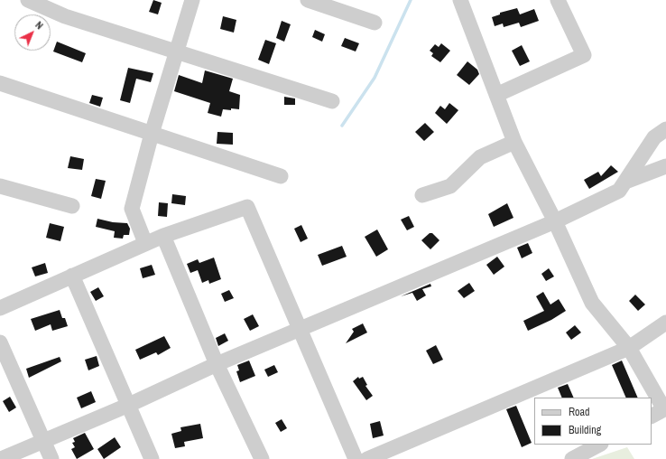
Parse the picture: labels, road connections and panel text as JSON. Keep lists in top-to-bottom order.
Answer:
{
  "legend": ["Road", "Building"],
  "north": "top right"
}
